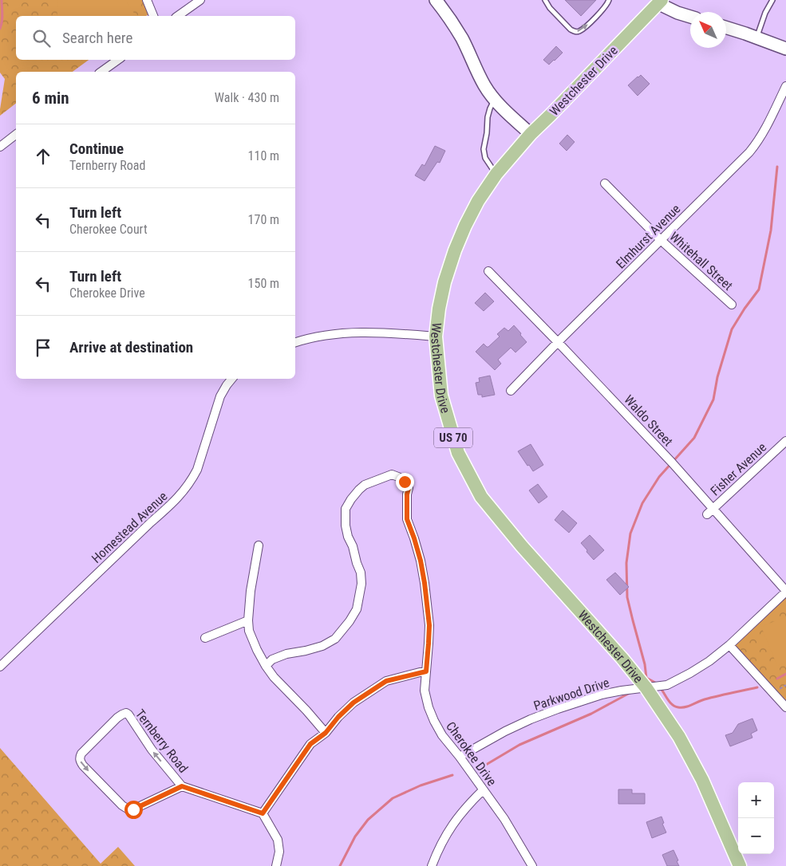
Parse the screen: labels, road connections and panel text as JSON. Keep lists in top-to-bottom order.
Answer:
{
  "streets": {
    "main road": ["Westchester Drive", "US 70"],
    "street": [
      "Elmhurst Avenue",
      "Whitehall Street",
      "Waldo Street",
      "Fisher Avenue",
      "Homestead Avenue",
      "Parkwood Drive",
      "Ternberry Road",
      "Cherokee Drive"
    ]
  },
  "crossings": [
    ["Westchester Drive", "Parkwood Drive"],
    ["Elmhurst Avenue", "Whitehall Street"],
    ["Elmhurst Avenue", "Waldo Street"],
    ["Waldo Street", "Fisher Avenue"],
    ["Waldo Street", "Parkwood Drive"],
    ["Parkwood Drive", "Cherokee Drive"]
  ],
  "north": "top left",
  "page": {
    "search": "Search here",
    "heading": ["6 min", "Walk · 430 m"],
    "list": [
      ["Continue", "Ternberry Road", "110 m"],
      ["Turn left", "Cherokee Court", "170 m"],
      ["Turn left", "Cherokee Drive", "150 m"],
      "Arrive at destination"
    ],
    "map_buttons": ["+", "−"]
  }
}
